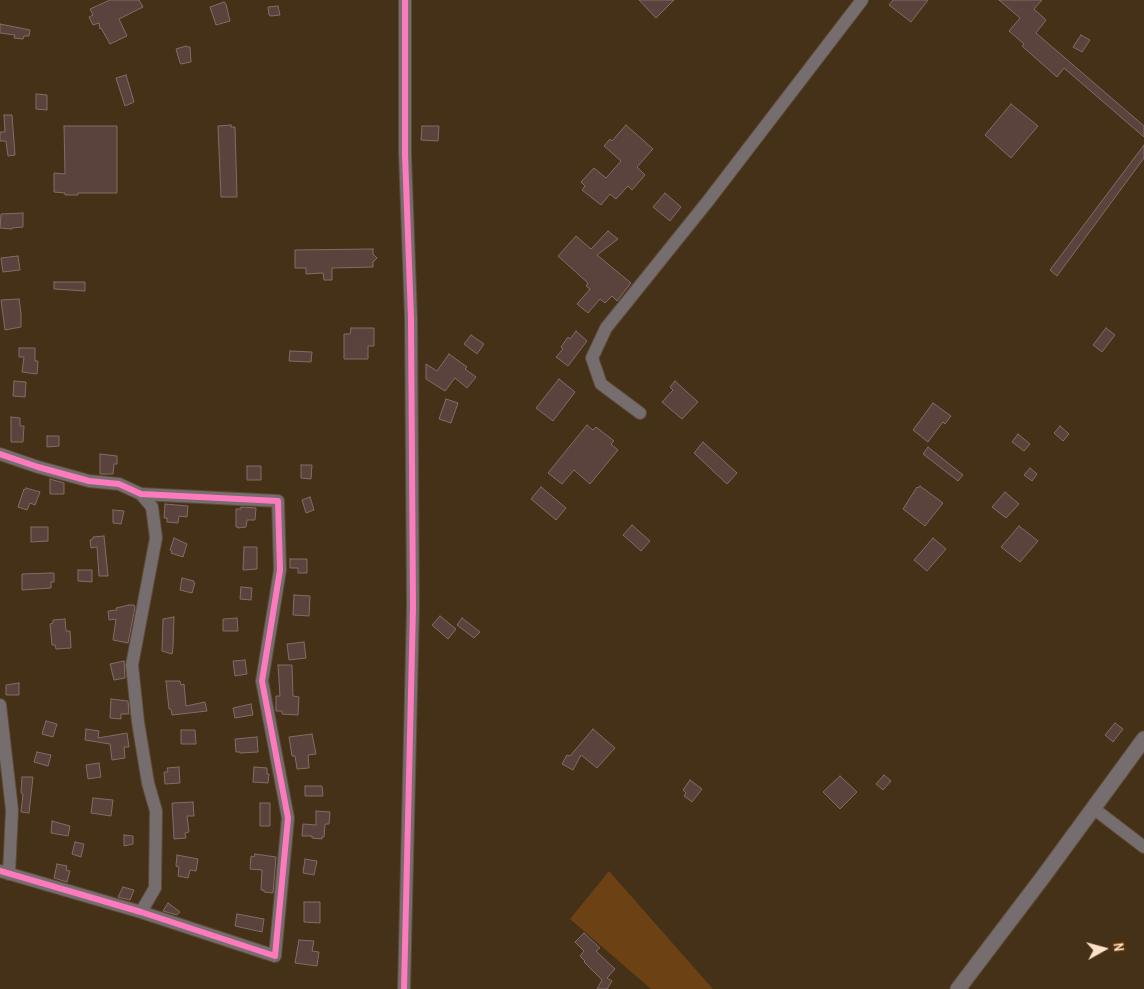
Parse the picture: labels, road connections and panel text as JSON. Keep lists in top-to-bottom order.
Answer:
{
  "north": "right"
}
